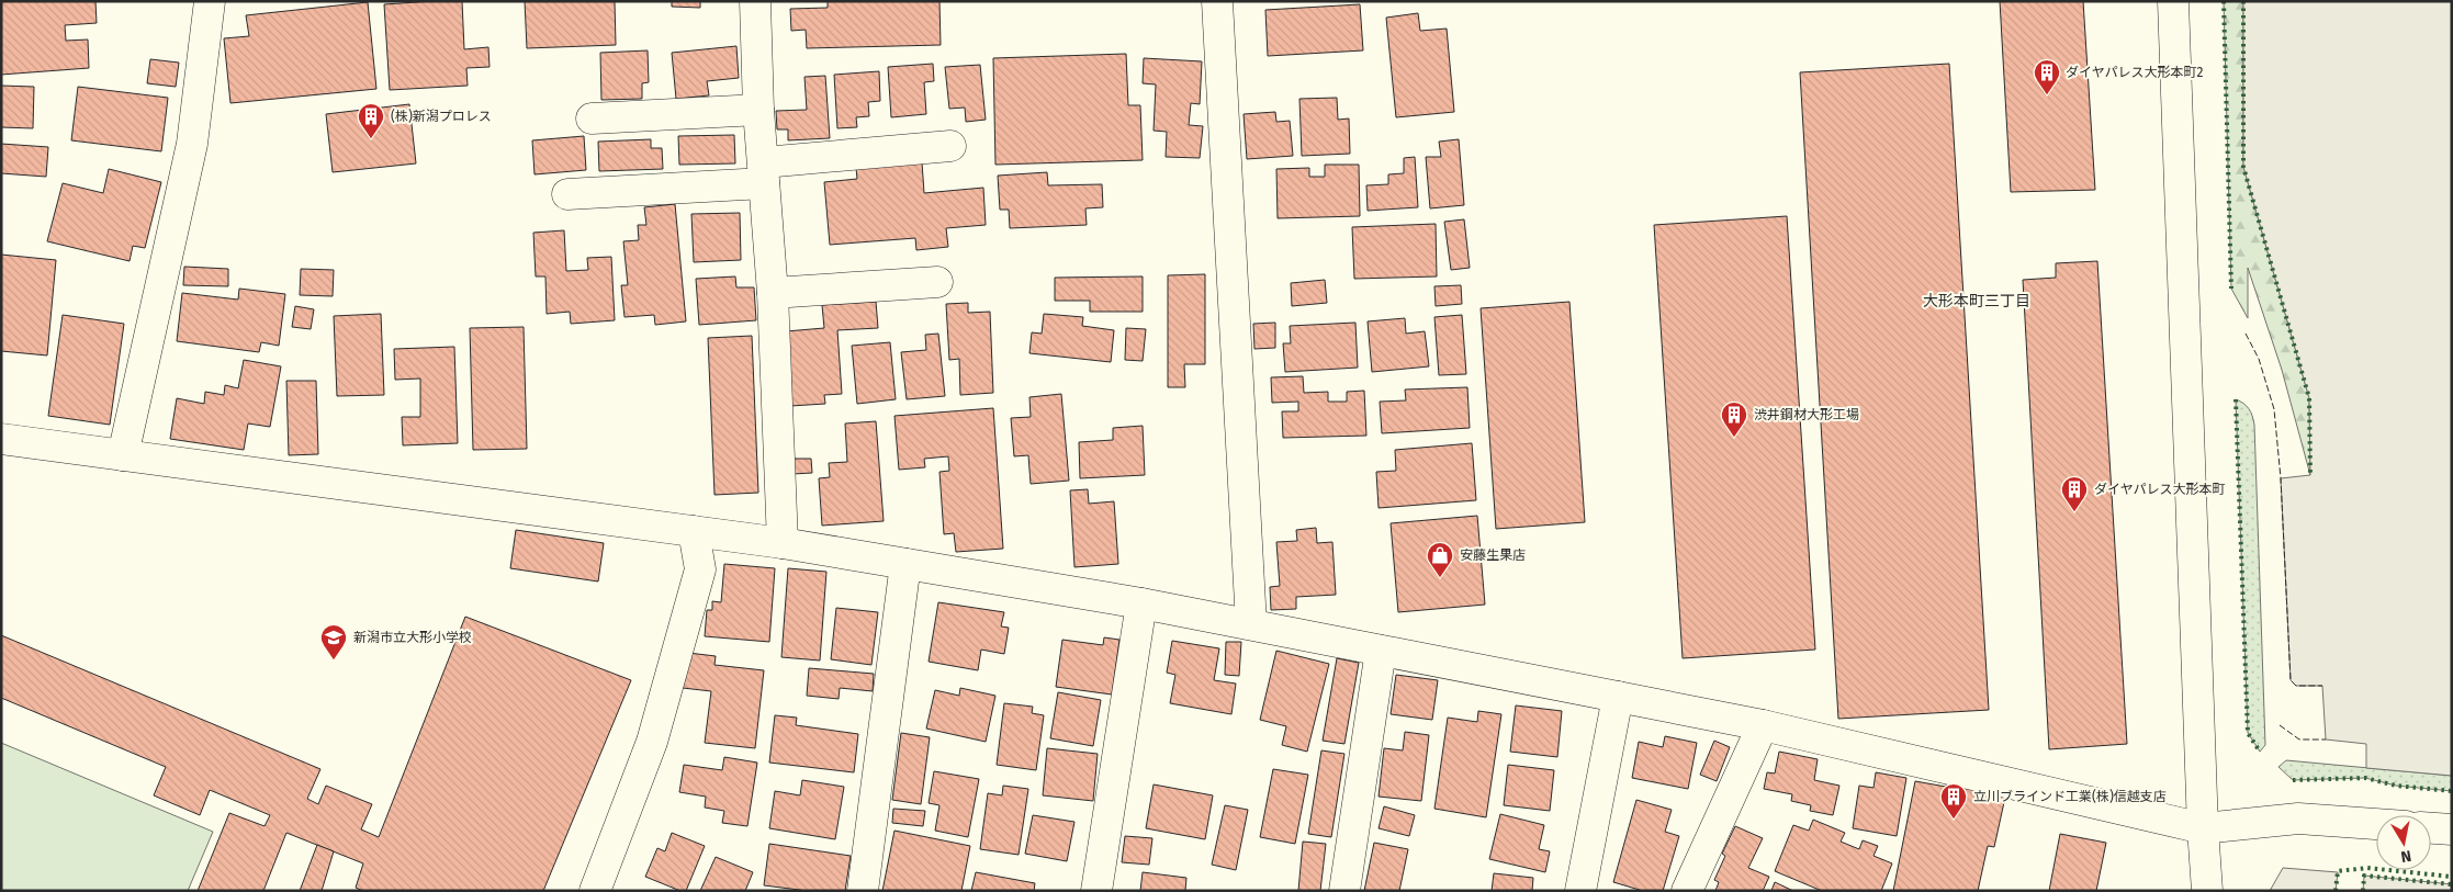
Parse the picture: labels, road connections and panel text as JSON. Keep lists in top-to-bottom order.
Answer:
{
  "districts": ["大形本町三丁目"],
  "places": {
    "building": [
      "ダイヤパレス大形本町2",
      "(株)新潟プロレス",
      "渋井鋼材大形工場",
      "ダイヤパレス大形本町",
      "立川ブラインド工業(株)信越支店"
    ],
    "shop": ["安藤生果店"],
    "school or university": ["新潟市立大形小学校"]
  },
  "north": "bottom"
}
